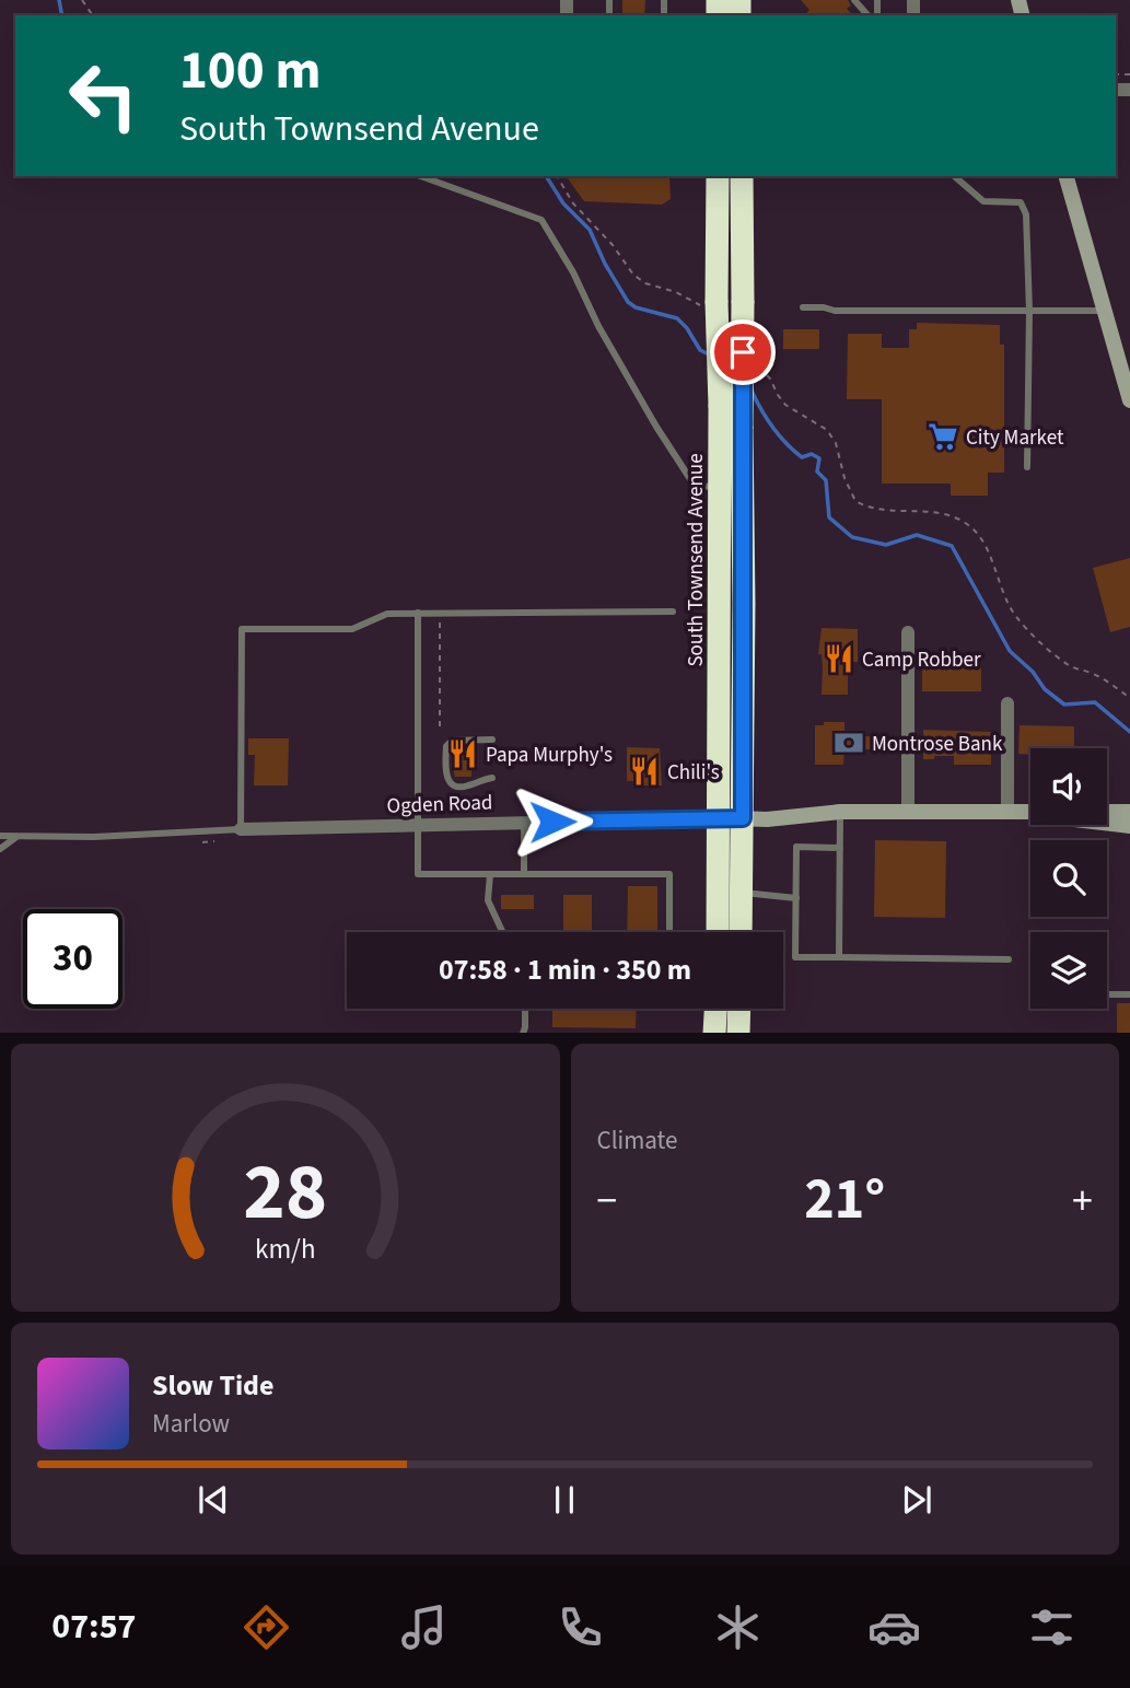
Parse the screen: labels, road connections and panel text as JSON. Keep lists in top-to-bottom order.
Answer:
{
  "streets": {
    "highway": ["South Townsend Avenue"],
    "street": ["Ogden Road"]
  },
  "crossings": [
    ["South Townsend Avenue", "Ogden Road"]
  ],
  "places": {
    "supermarket": ["City Market"],
    "restaurant": ["Camp Robber", "Papa Murphy's", "Chili's"],
    "bank": ["Montrose Bank"]
  },
  "page": {
    "turn": ["100 m", "South Townsend Avenue"],
    "limit": "30",
    "trip": "07:58 · 1 min · 350 m",
    "tile": "Climate",
    "heat": ["−", "21°", "+"],
    "song": ["Slow Tide", "Marlow"],
    "tabs": "07:57",
    "gauge": ["28", "km/h"]
  }
}
